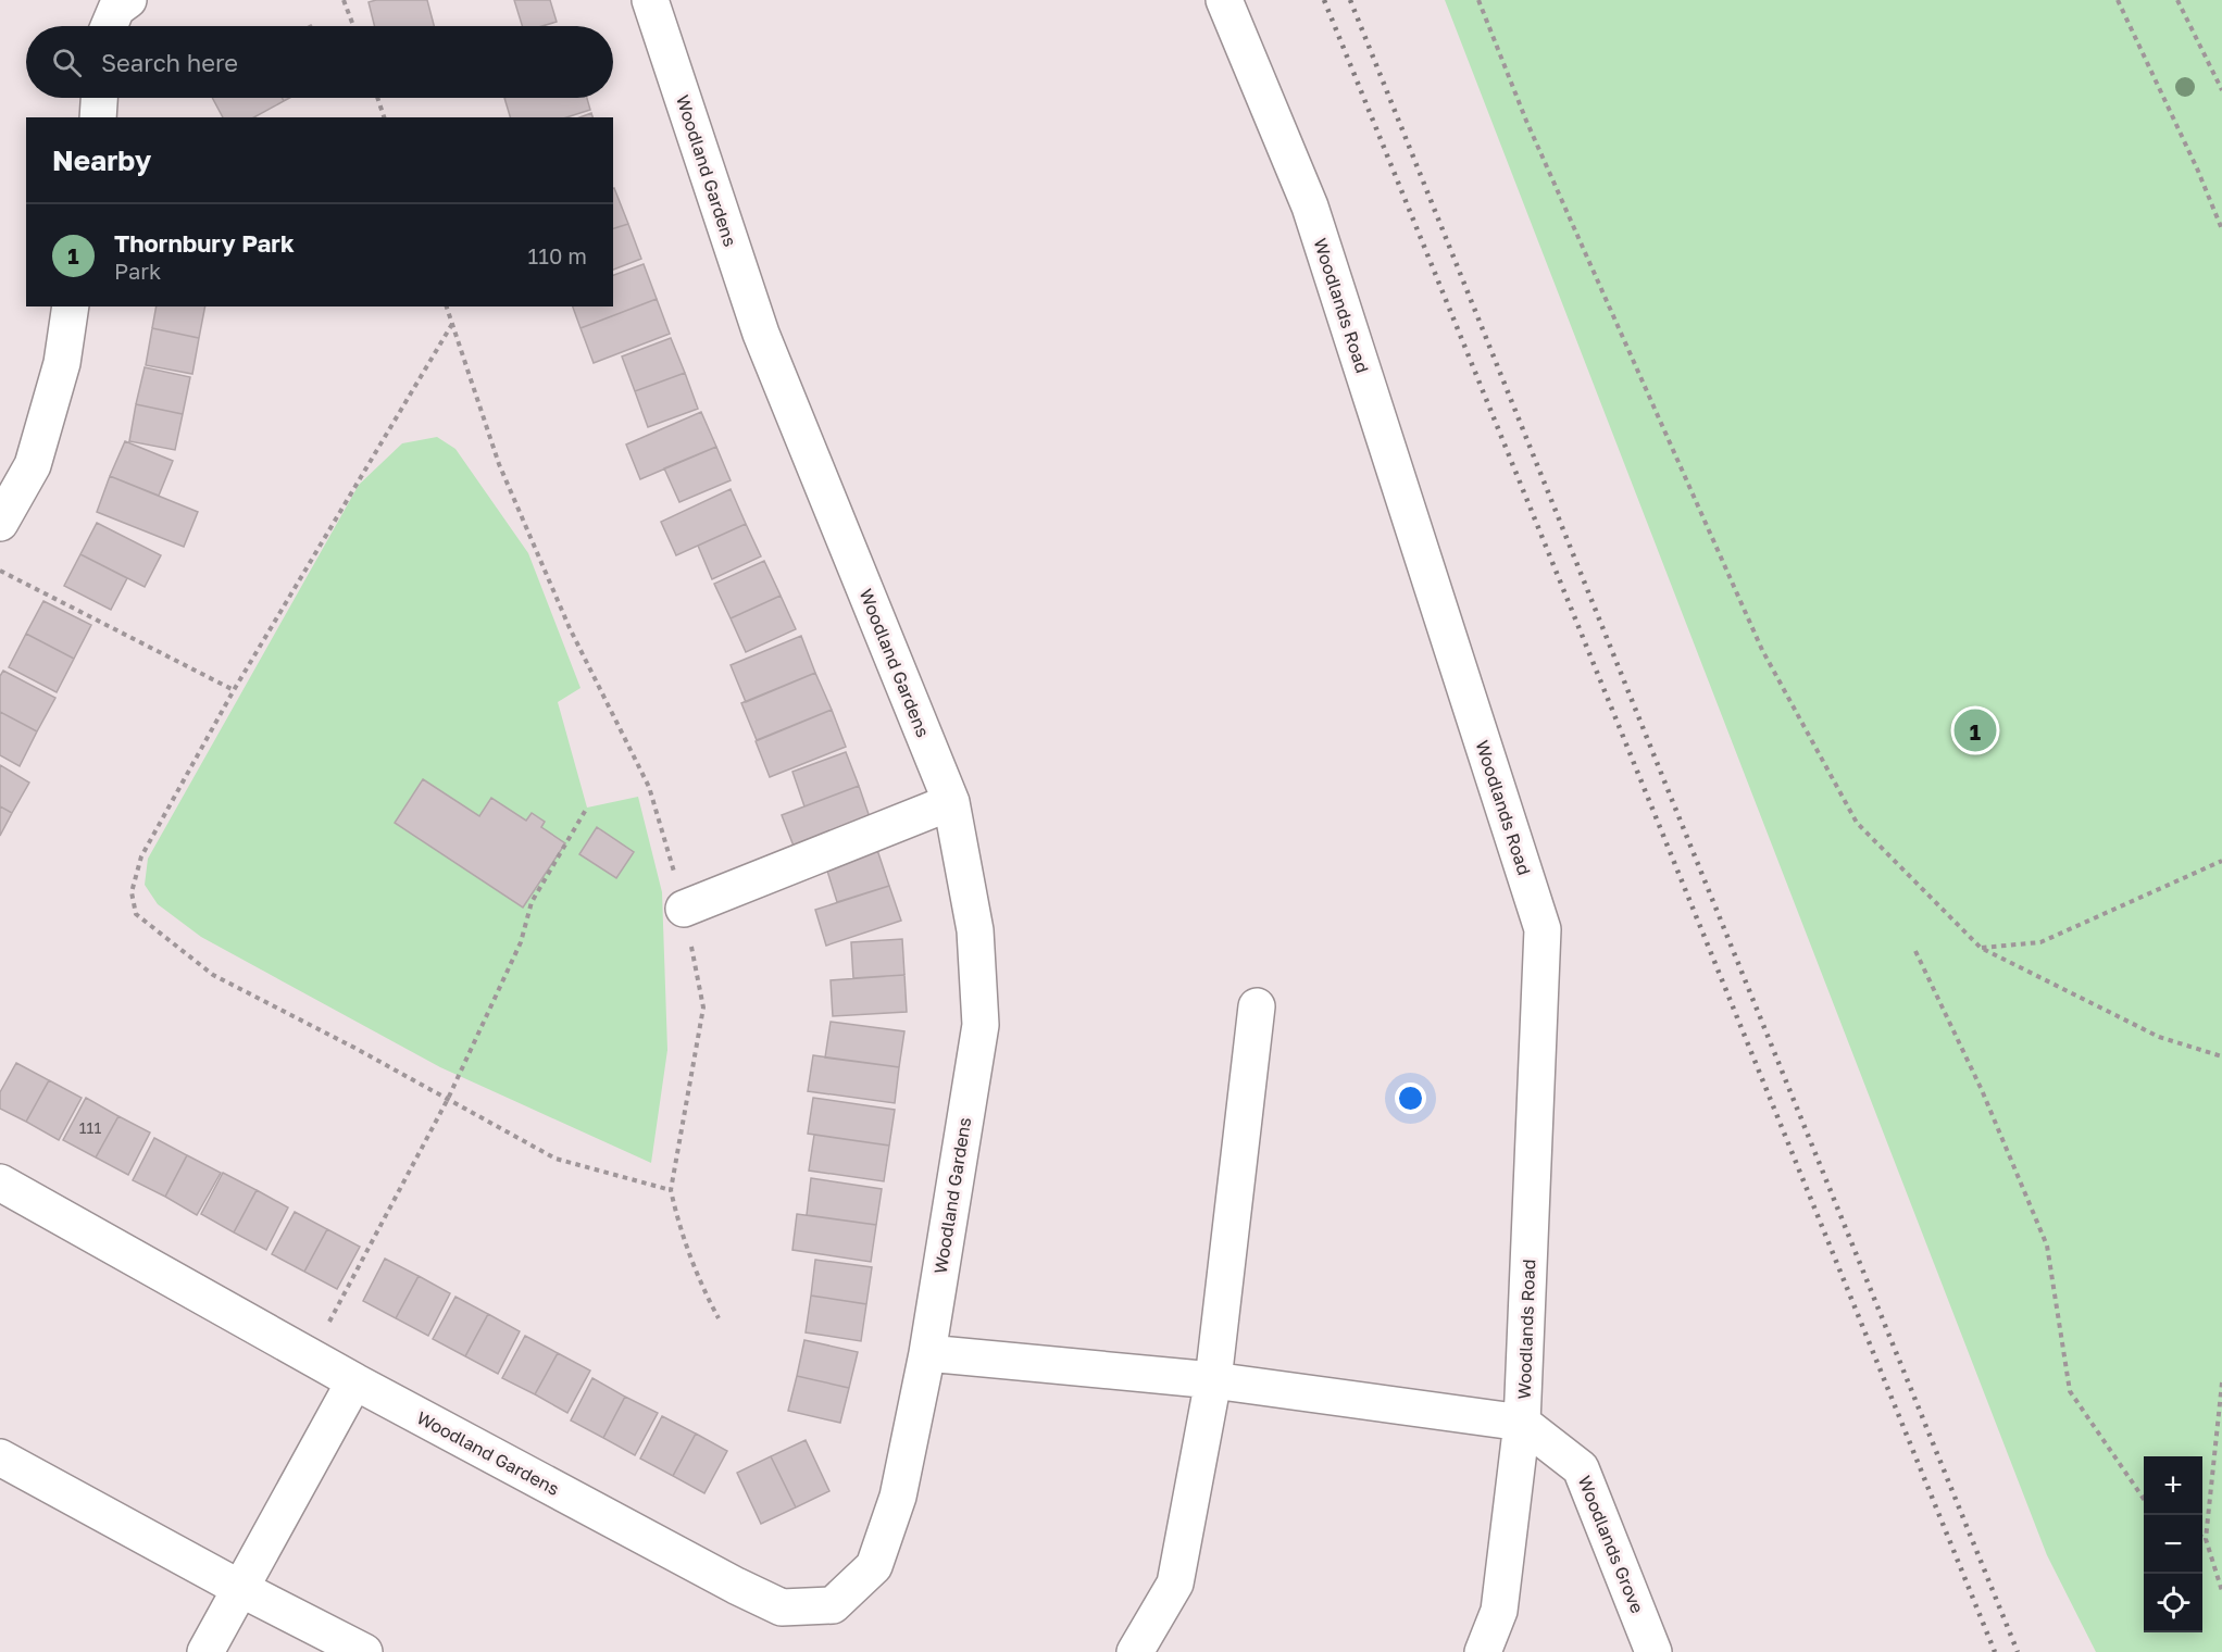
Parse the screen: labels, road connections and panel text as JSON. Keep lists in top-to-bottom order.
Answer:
{
  "streets": {
    "street": ["Woodland Gardens", "Woodlands Road", "Woodlands Grove"]
  },
  "crossings": [
    ["Woodlands Road", "Woodlands Grove"]
  ],
  "house_numbers": ["111"],
  "page": {
    "search": "Search here",
    "heading": "Nearby",
    "list": [
      {
        "mark": "1",
        "name": "Thornbury Park",
        "note": "Park",
        "value": "110 m"
      }
    ],
    "pins": "1",
    "map_buttons": ["+", "−"]
  }
}
